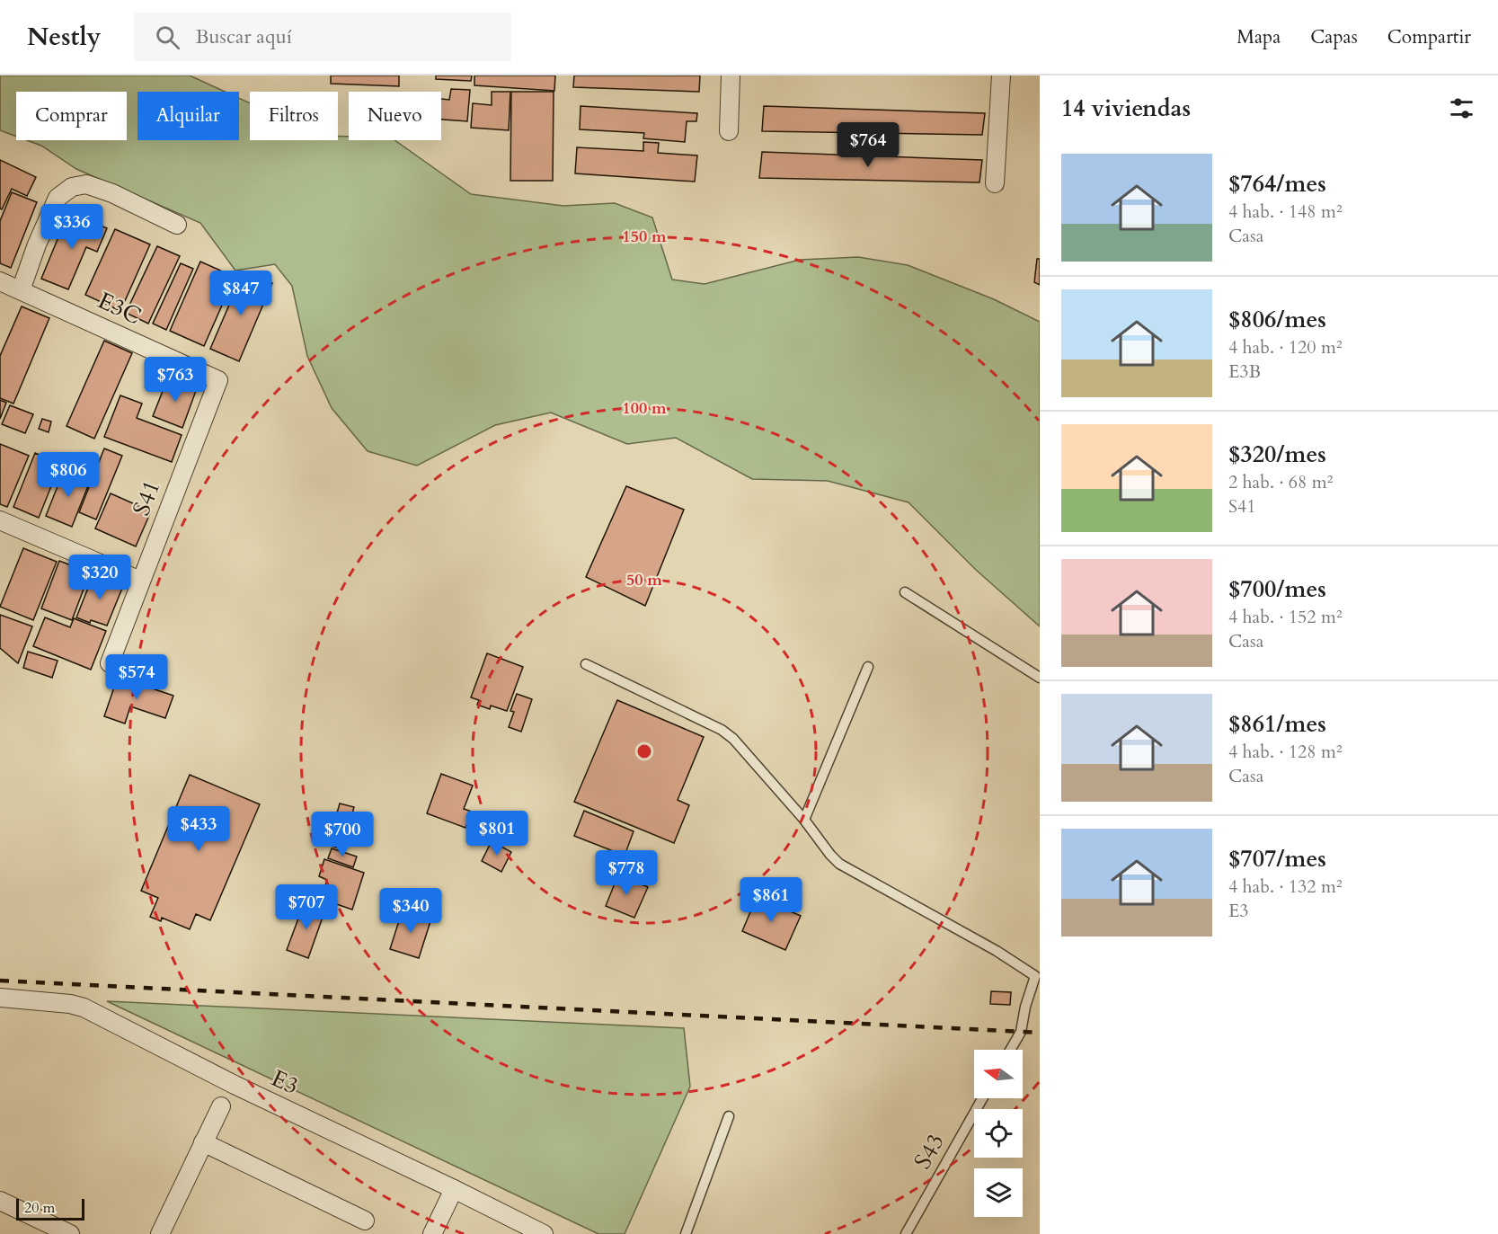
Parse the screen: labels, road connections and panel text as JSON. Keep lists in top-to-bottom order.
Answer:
{
  "streets": {
    "street": ["E3C", "S41", "E3"],
    "lane": ["S43"]
  },
  "crossings": [
    ["E3C", "S41"]
  ],
  "scale_bar": "20 m",
  "north": "left",
  "page": {
    "header": "Nestly",
    "search": "Buscar aquí",
    "nav": ["Mapa", "Capas", "Compartir"],
    "heading": "14 viviendas",
    "chip": [
      "Comprar",
      "Alquilar",
      "Filtros",
      "Nuevo"
    ],
    "price": [
      "$764",
      "$336",
      "$847",
      "$763",
      "$806",
      "$320",
      "$574",
      "$433",
      "$801",
      "$700",
      "$778",
      "$861",
      "$707",
      "$340"
    ],
    "list": [
      {
        "name": "$764/mes",
        "note": "4 hab. · 148 m² · Casa"
      },
      {
        "name": "$806/mes",
        "note": "4 hab. · 120 m² · E3B"
      },
      {
        "name": "$320/mes",
        "note": "2 hab. · 68 m² · S41"
      },
      {
        "name": "$700/mes",
        "note": "4 hab. · 152 m² · Casa"
      },
      {
        "name": "$861/mes",
        "note": "4 hab. · 128 m² · Casa"
      },
      {
        "name": "$707/mes",
        "note": "4 hab. · 132 m² · E3"
      }
    ],
    "scale": "20 m"
  },
  "rings": ["150 m", "100 m", "50 m"]
}
